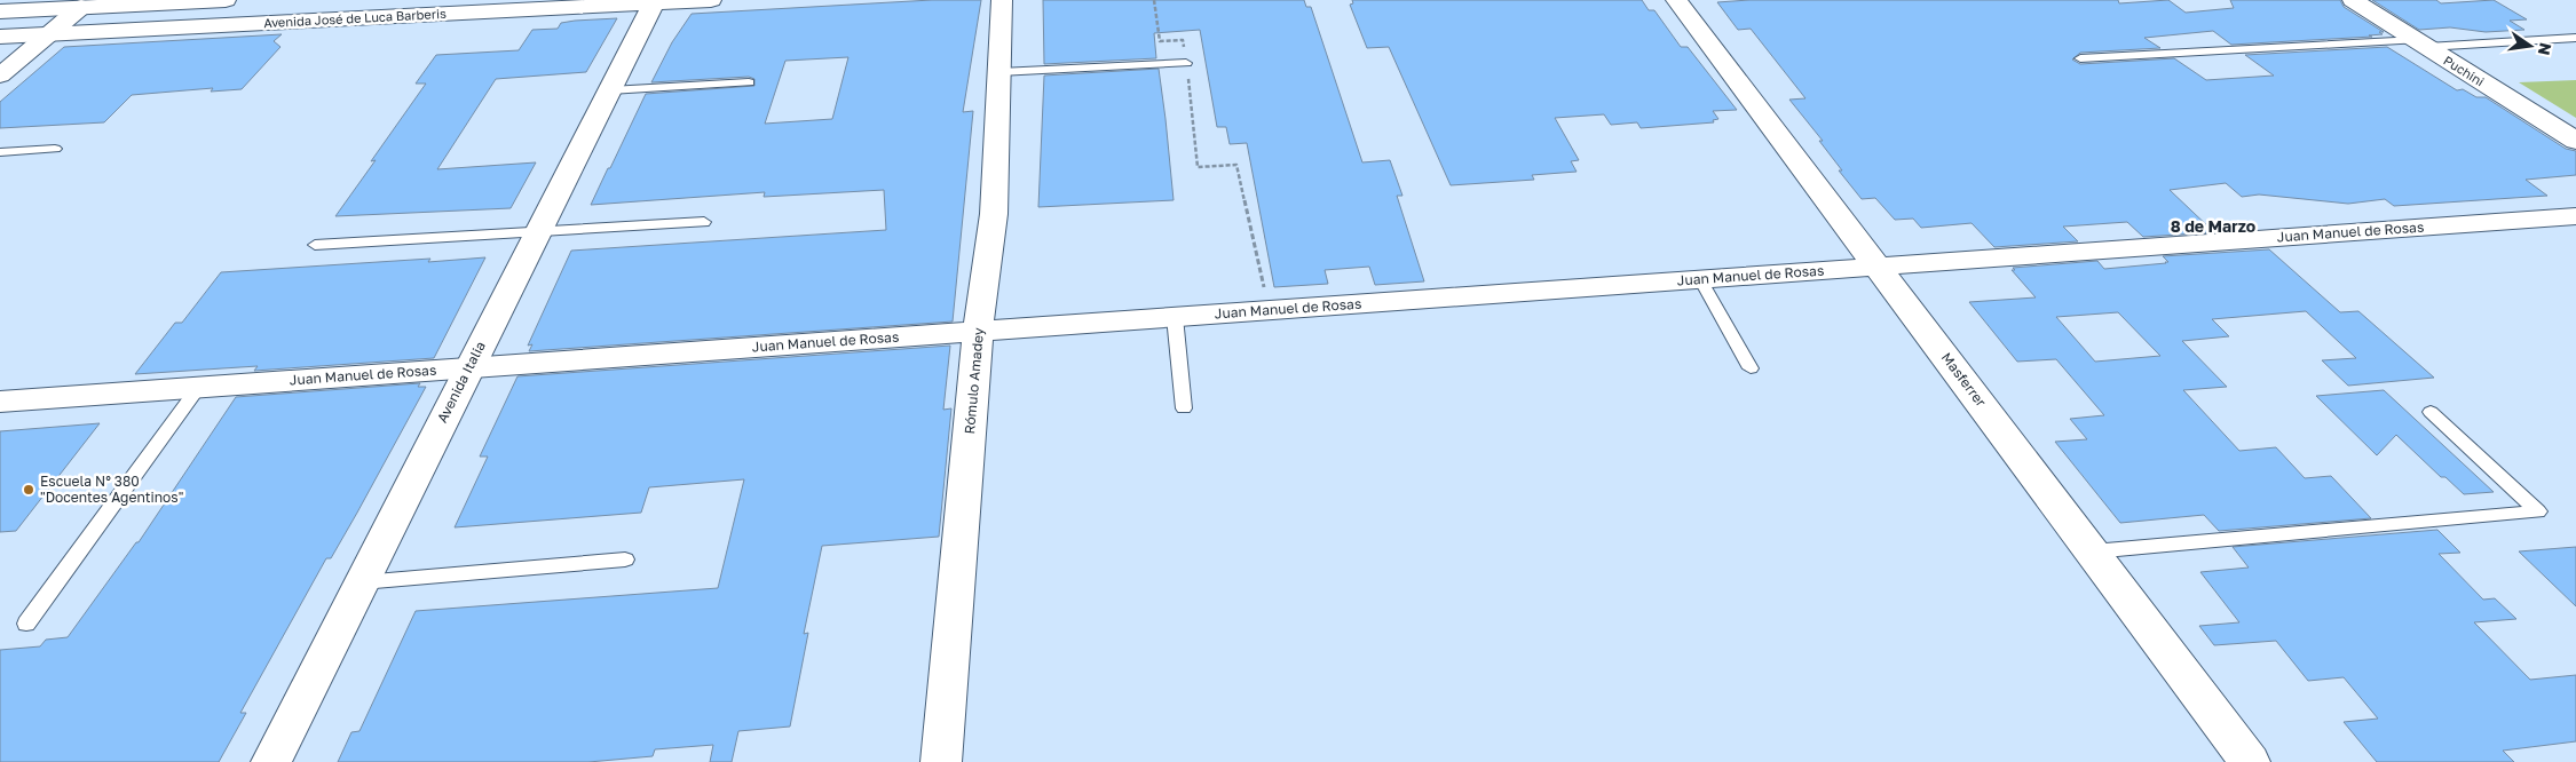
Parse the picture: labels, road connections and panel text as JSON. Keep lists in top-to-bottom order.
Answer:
{
  "streets": {
    "street": [
      "Avenida José de Luca Barberis",
      "Puchini",
      "Juan Manuel de Rosas",
      "Masferrer",
      "Rómulo Amadey",
      "Avenida Italia"
    ]
  },
  "crossings": [
    ["Avenida José de Luca Barberis", "Avenida Italia"],
    ["Juan Manuel de Rosas", "Masferrer"],
    ["Juan Manuel de Rosas", "Rómulo Amadey"],
    ["Juan Manuel de Rosas", "Avenida Italia"]
  ],
  "districts": ["8 de Marzo"],
  "places": ["Escuela N° 380 \"Docentes Agentinos\""],
  "north": "right"
}
